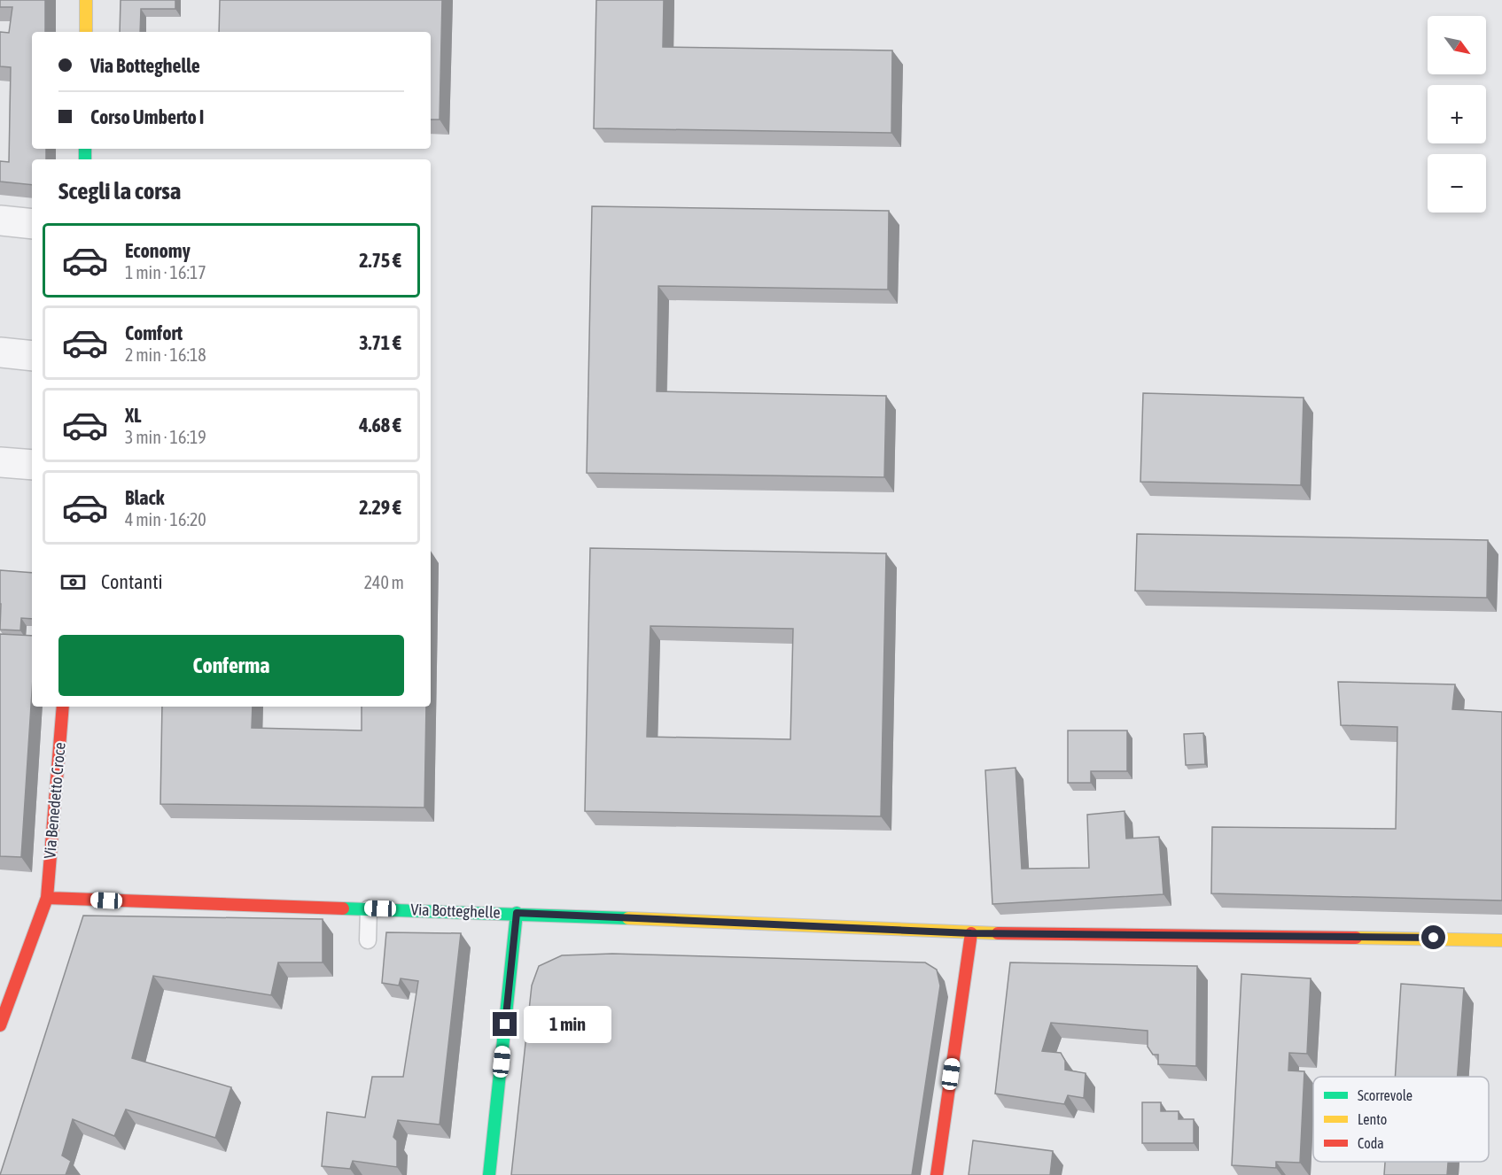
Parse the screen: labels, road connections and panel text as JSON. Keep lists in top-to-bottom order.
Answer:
{
  "streets": {
    "main road": ["Via Benedetto Croce", "Via Botteghelle"]
  },
  "crossings": [
    ["Via Benedetto Croce", "Via Botteghelle"]
  ],
  "legend": ["Scorrevole", "Lento", "Coda"],
  "north": "bottom right",
  "page": {
    "map_buttons": ["+", "−"],
    "banner": ["Via Botteghelle", "Corso Umberto I"],
    "heading": "Scegli la corsa",
    "list": [
      {
        "name": "Economy",
        "note": "1 min · 16:17",
        "value": "2.75 €"
      },
      {
        "name": "Comfort",
        "note": "2 min · 16:18",
        "value": "3.71 €"
      },
      {
        "name": "XL",
        "note": "3 min · 16:19",
        "value": "4.68 €"
      },
      {
        "name": "Black",
        "note": "4 min · 16:20",
        "value": "2.29 €"
      }
    ],
    "pay": ["Contanti", "240 m"],
    "buttons": "Conferma",
    "bubble": "1 min"
  }
}
